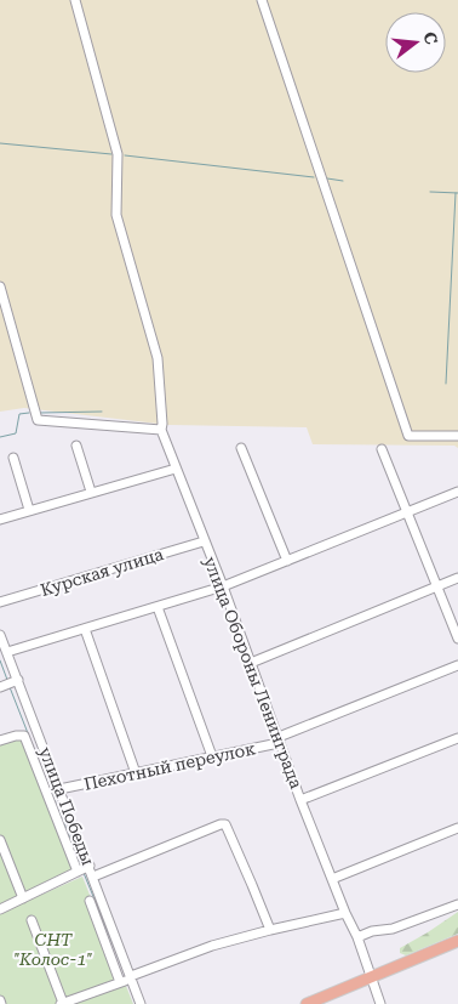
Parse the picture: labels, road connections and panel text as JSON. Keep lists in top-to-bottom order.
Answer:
{
  "streets": {
    "street": [
      "Курская улица",
      "улица Обороны Ленинграда",
      "Пехотный переулок",
      "улица Победы"
    ]
  },
  "crossings": [
    ["Курская улица", "улица Обороны Ленинграда"],
    ["улица Обороны Ленинграда", "Пехотный переулок"],
    ["Пехотный переулок", "улица Победы"]
  ],
  "parks": ["СНТ \"Колос-1\""],
  "north": "right"
}
